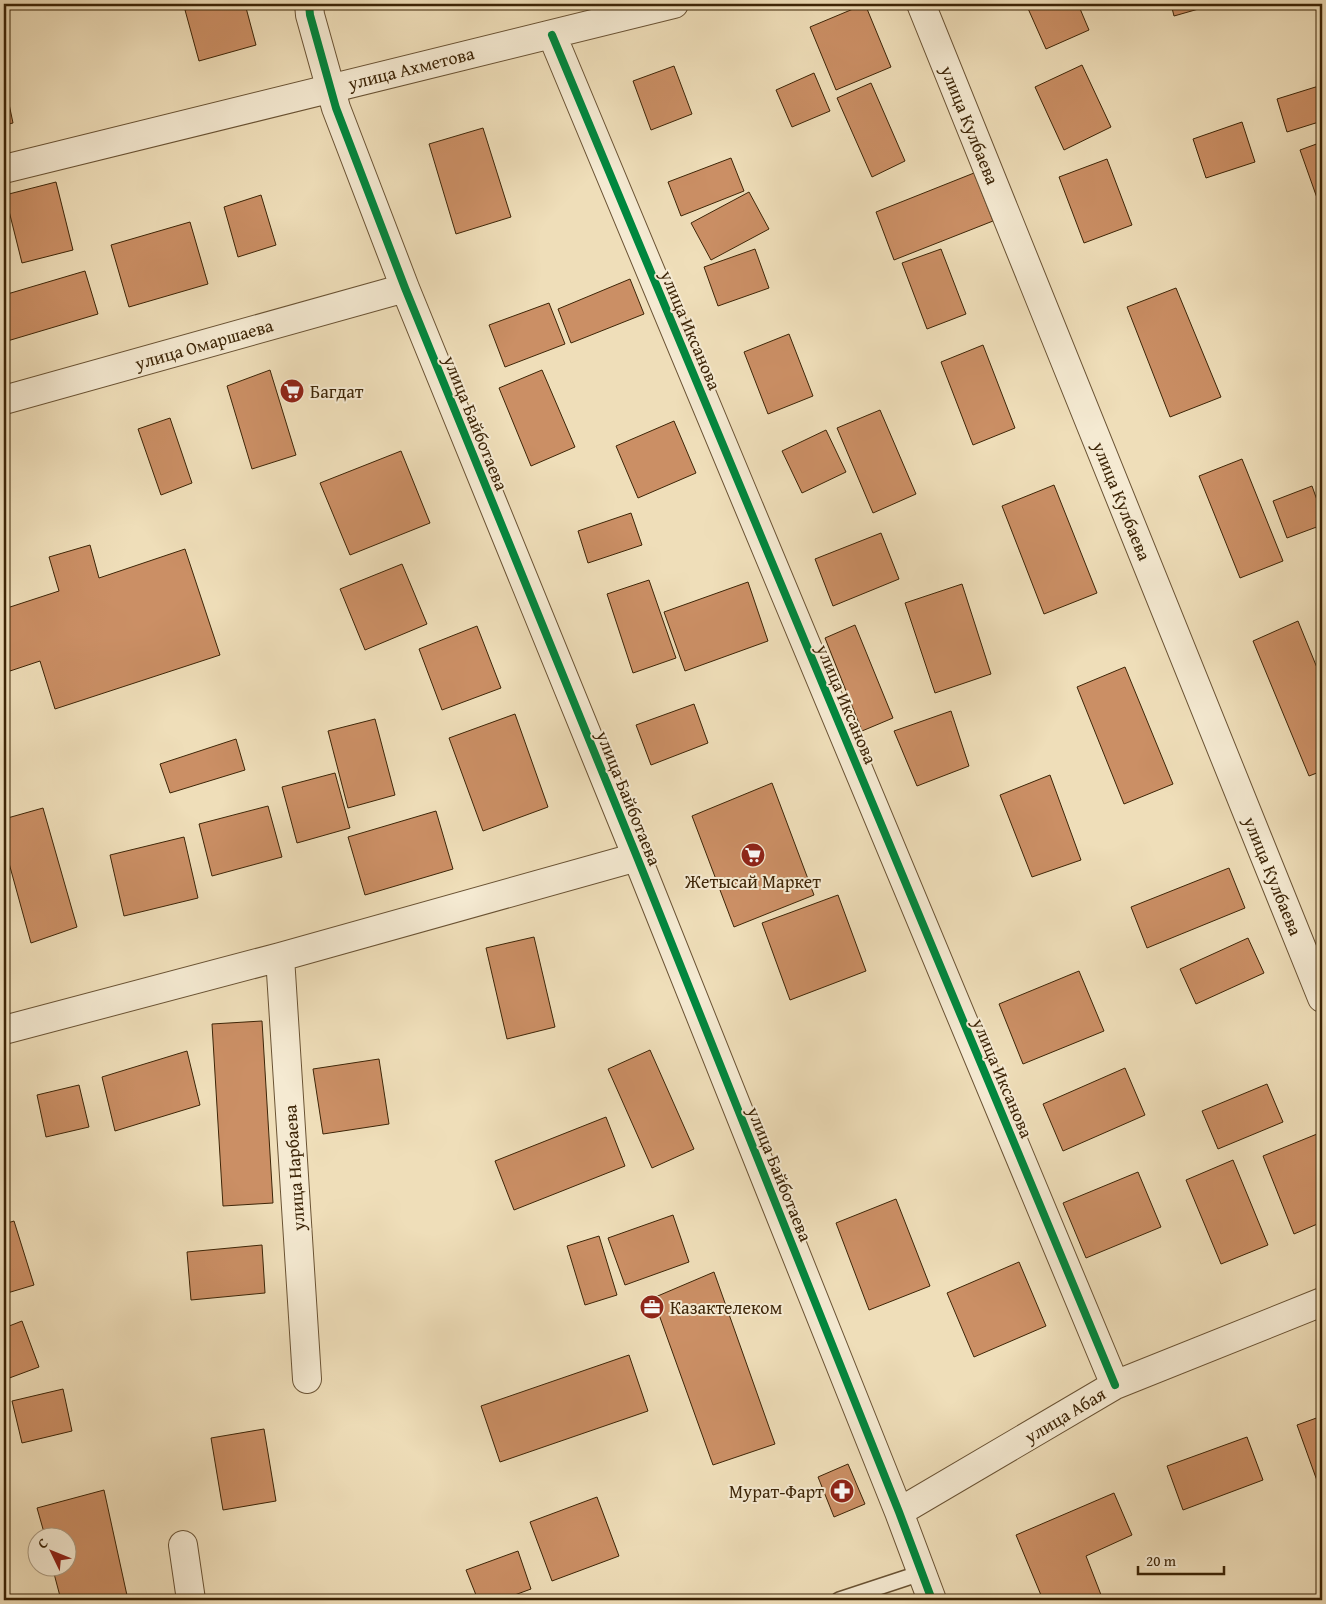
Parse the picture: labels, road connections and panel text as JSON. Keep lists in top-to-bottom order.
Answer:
{
  "streets": {
    "street": [
      "улица Ахметова",
      "улица Кулбаева",
      "улица Иксанова",
      "улица Омаршаева",
      "улица Байботаева",
      "улица Нарбаева",
      "улица Абая"
    ]
  },
  "crossings": [
    ["улица Ахметова", "улица Иксанова"],
    ["улица Ахметова", "улица Байботаева"],
    ["улица Иксанова", "улица Абая"],
    ["улица Омаршаева", "улица Байботаева"],
    ["улица Байботаева", "улица Абая"]
  ],
  "places": {
    "supermarket": ["Багдат", "Жетысай Маркет"],
    "office": ["Казактелеком"],
    "pharmacy": ["Мурат-Фарт"]
  },
  "scale_bar": "20 m",
  "north": "top left"
}
